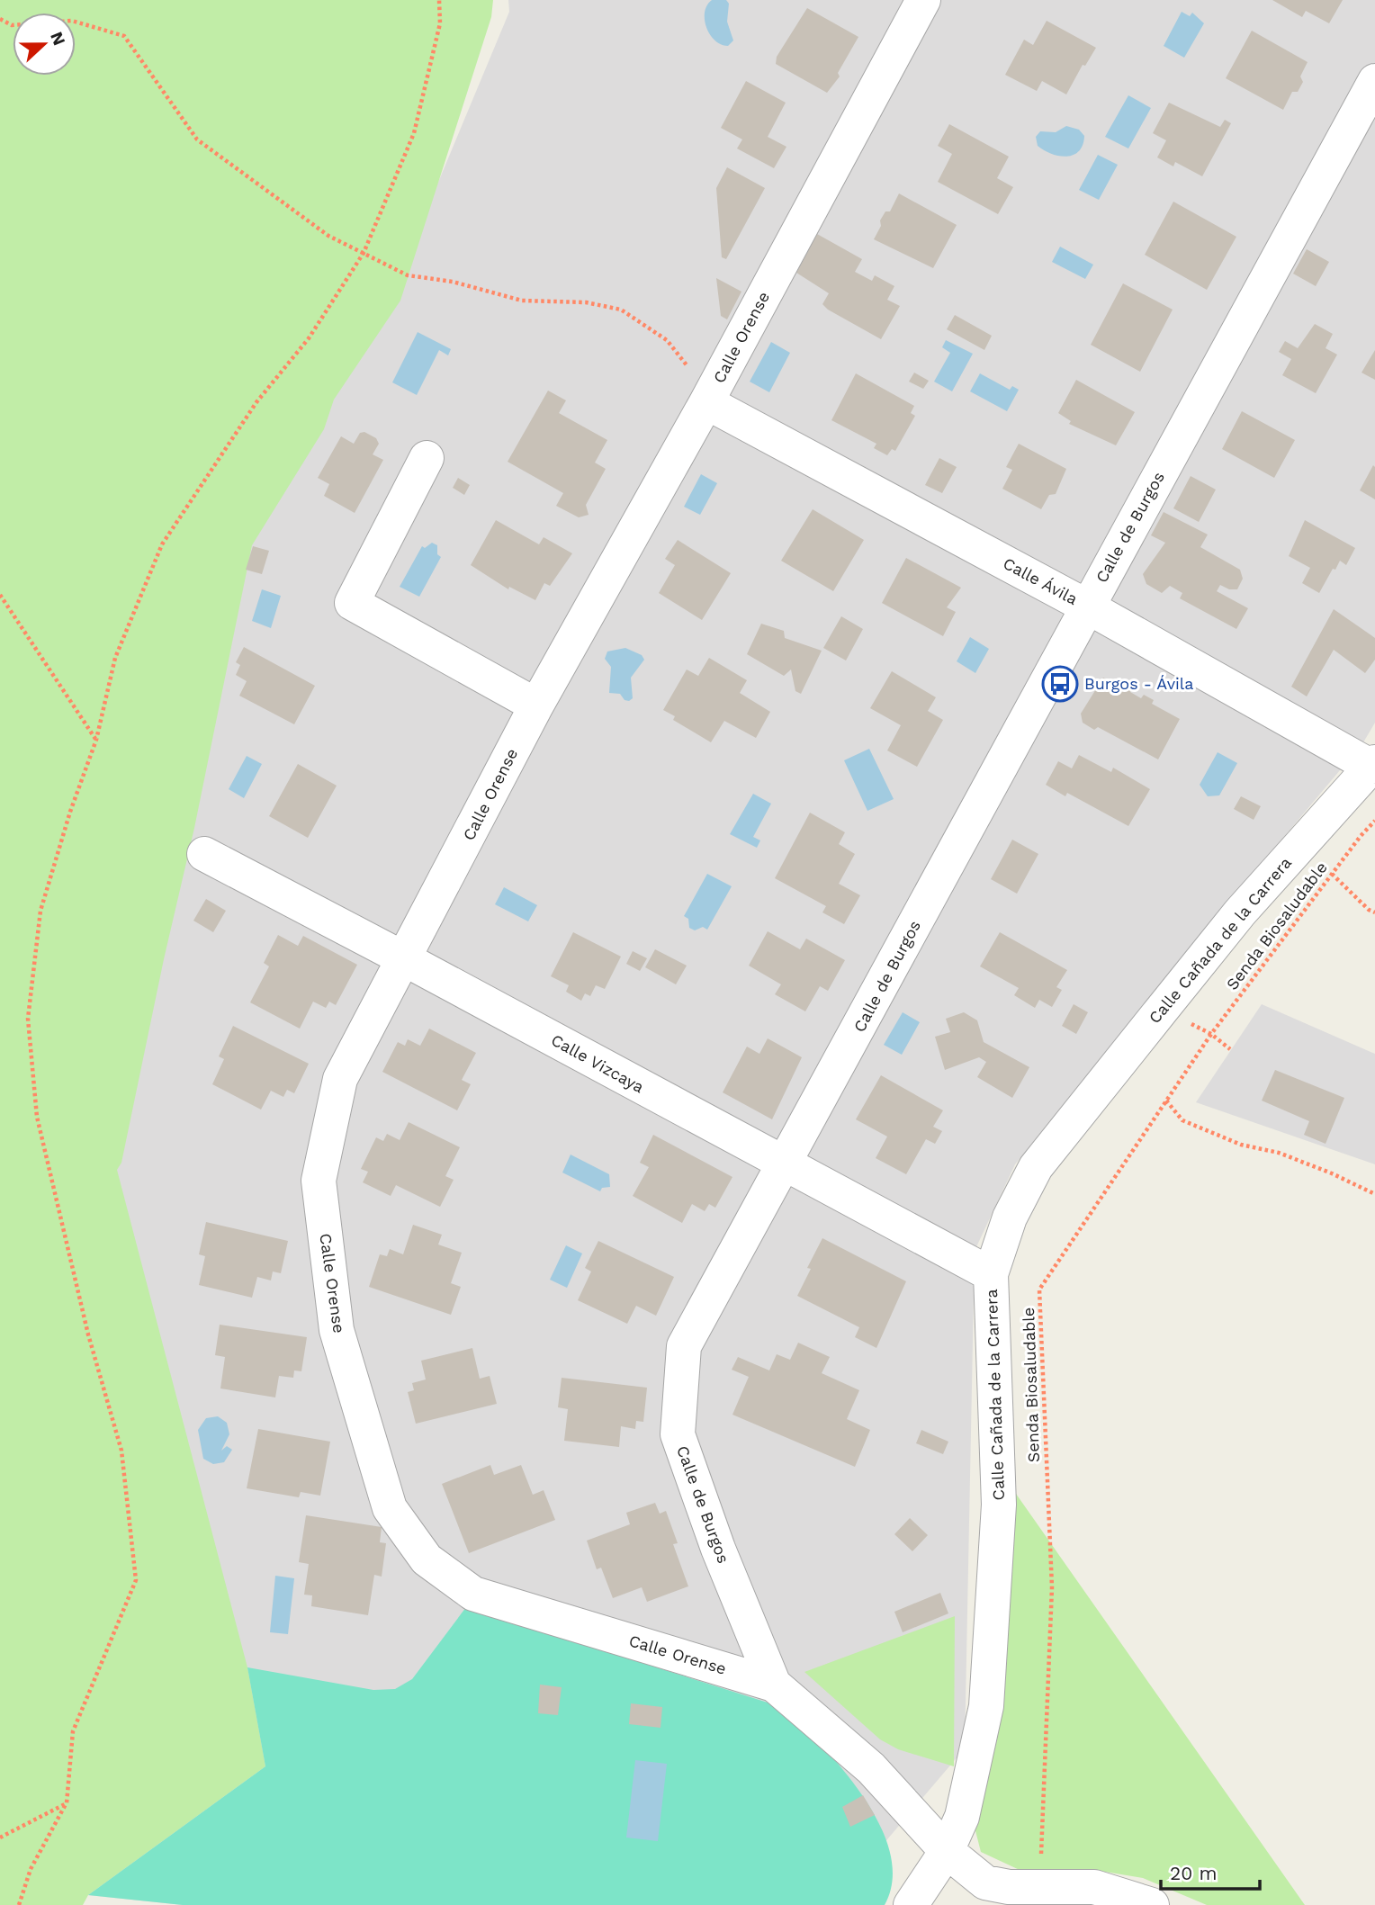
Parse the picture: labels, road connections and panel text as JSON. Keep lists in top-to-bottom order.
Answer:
{
  "streets": {
    "street": [
      "Calle Orense",
      "Calle de Burgos",
      "Calle Ávila",
      "Calle Cañada de la Carrera",
      "Calle Vizcaya"
    ],
    "path": ["Senda Biosaludable"]
  },
  "crossings": [
    ["Calle Orense", "Calle de Burgos"],
    ["Calle Orense", "Calle Ávila"],
    ["Calle Orense", "Calle Vizcaya"],
    ["Calle de Burgos", "Calle Ávila"],
    ["Calle de Burgos", "Senda Biosaludable"],
    ["Calle de Burgos", "Calle Cañada de la Carrera"],
    ["Calle de Burgos", "Calle Vizcaya"],
    ["Calle Ávila", "Calle Cañada de la Carrera"],
    ["Calle Cañada de la Carrera", "Calle Vizcaya"]
  ],
  "places": {
    "bus stop": ["Burgos - Ávila"]
  },
  "scale_bar": "20 m",
  "north": "right"
}
